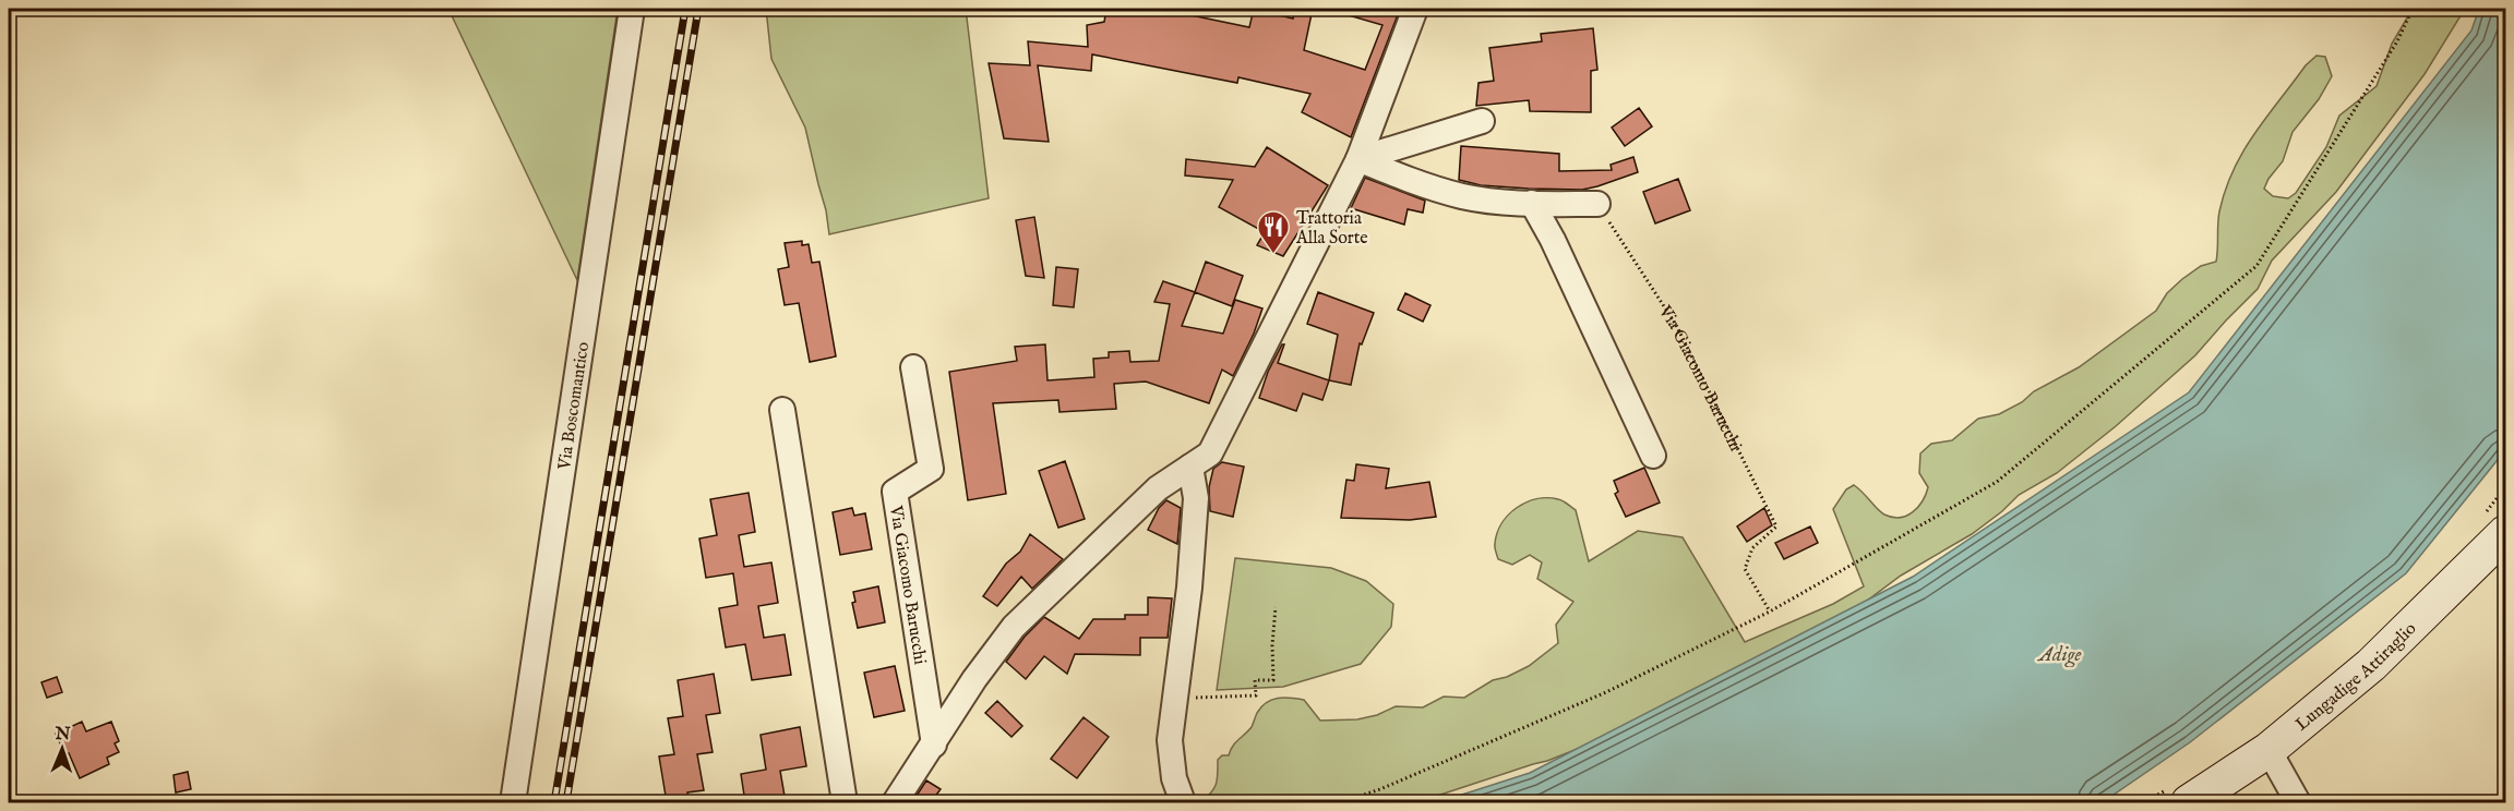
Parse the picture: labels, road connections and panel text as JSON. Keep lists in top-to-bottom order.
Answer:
{
  "streets": {
    "street": ["Via Giacomo Barucchi", "Via Boscomantico", "Lungadige Attiraglio"]
  },
  "water": ["Adige"],
  "places": {
    "restaurant": ["Trattoria Alla Sorte"]
  },
  "north": "top"
}
